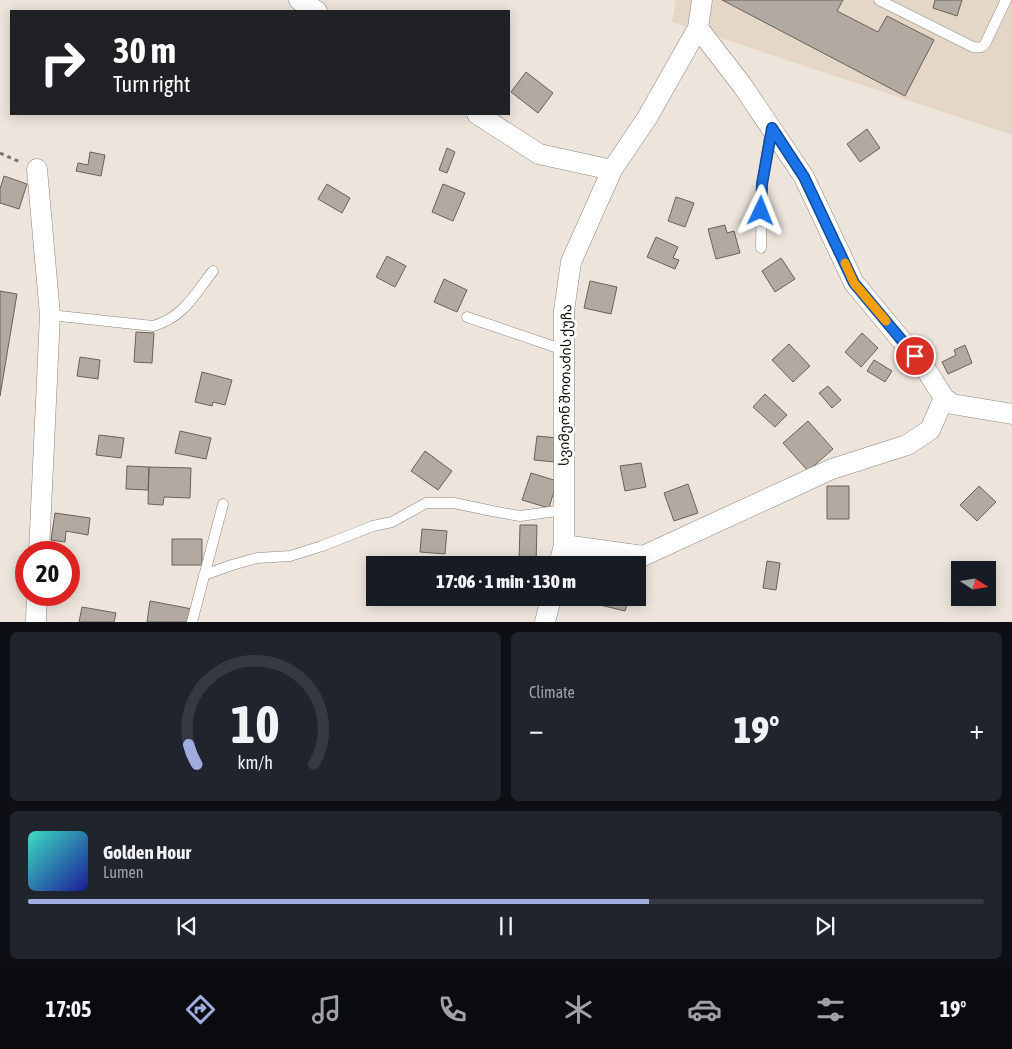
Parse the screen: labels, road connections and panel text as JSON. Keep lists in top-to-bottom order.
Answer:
{
  "streets": {
    "street": ["სვიმეონ შოთაძის ქუჩა"]
  },
  "north": "right",
  "page": {
    "turn": ["30 m", "Turn right"],
    "limit": "20",
    "trip": "17:06 · 1 min · 130 m",
    "tile": "Climate",
    "heat": ["−", "19°", "+"],
    "song": ["Golden Hour", "Lumen"],
    "tabs": ["17:05", "19°"],
    "gauge": ["10", "km/h"]
  }
}
